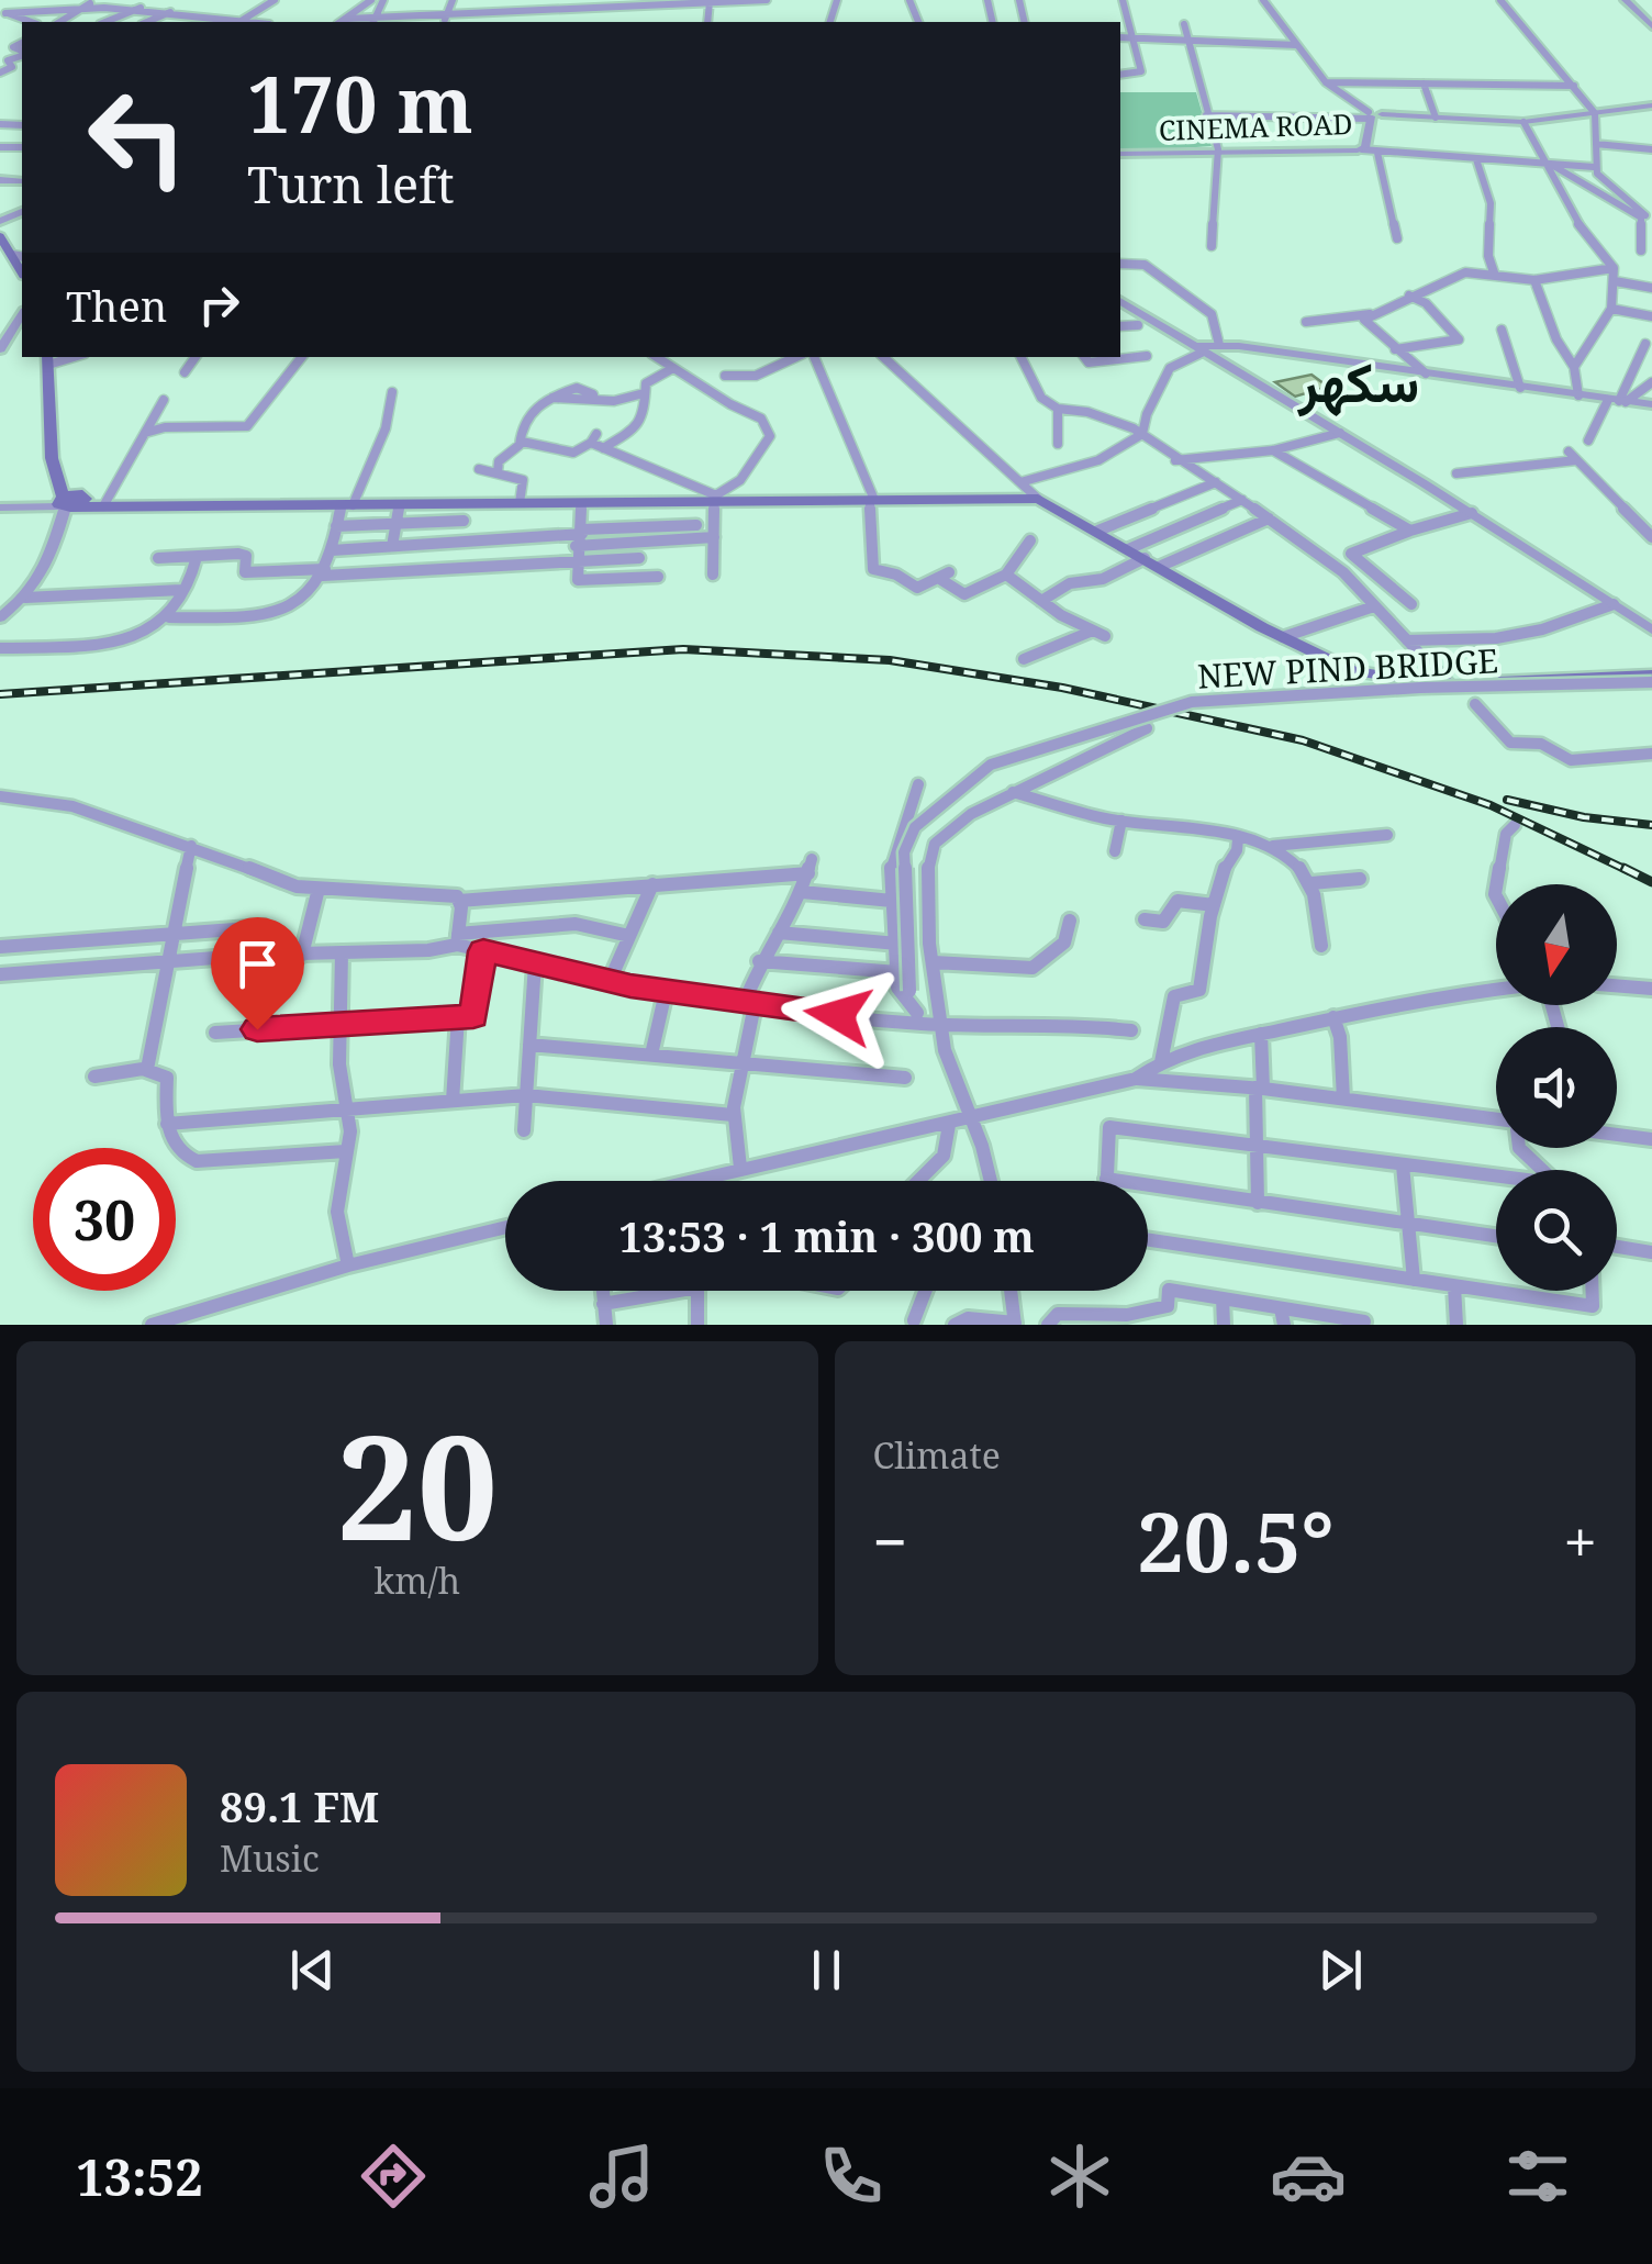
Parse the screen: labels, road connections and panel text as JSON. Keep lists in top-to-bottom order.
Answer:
{
  "streets": {
    "street": ["CINEMA ROAD", "NEW PIND BRIDGE"]
  },
  "districts": ["سکھر"],
  "north": "bottom",
  "page": {
    "turn": ["170 m", "Turn left"],
    "then": "Then",
    "limit": "30",
    "trip": "13:53 · 1 min · 300 m",
    "tile": [
      ["20", "km/h"],
      "Climate"
    ],
    "heat": ["−", "20.5°", "+"],
    "song": ["89.1 FM", "Music"],
    "tabs": "13:52"
  }
}
